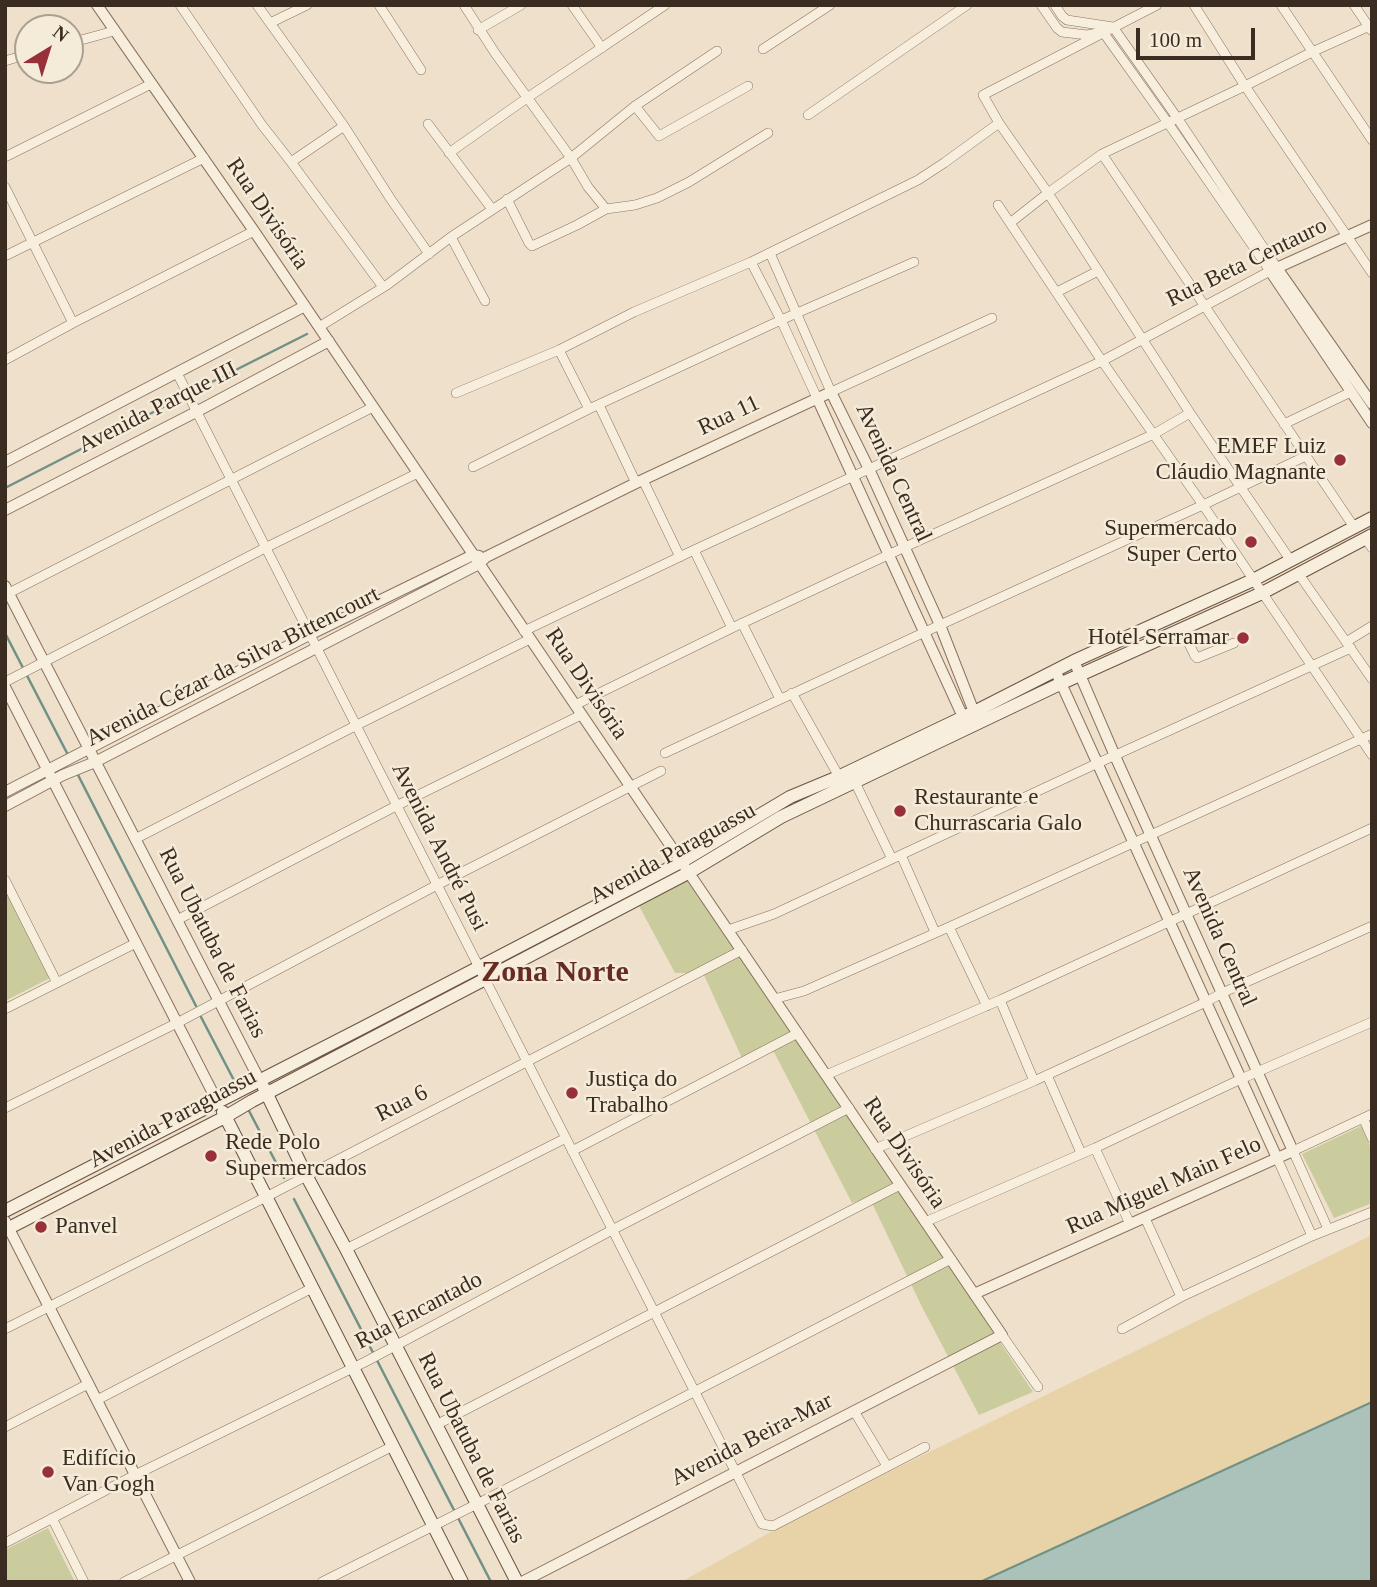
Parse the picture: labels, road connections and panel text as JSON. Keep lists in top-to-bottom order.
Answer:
{
  "streets": {
    "main road": ["Avenida Paraguassu", "Rua Ubatuba de Farias"],
    "street": [
      "Rua Divisória",
      "Rua Beta Centauro",
      "Avenida Parque III",
      "Rua 11",
      "Avenida Central",
      "Avenida Cézar da Silva Bittencourt",
      "Avenida André Pusi",
      "Rua 6",
      "Rua Miguel Main Felo",
      "Rua Encantado",
      "Avenida Beira-Mar"
    ]
  },
  "crossings": [
    ["Rua Divisória", "Rua Beta Centauro"],
    ["Rua Divisória", "Avenida Parque III"],
    ["Rua Divisória", "Rua 11"],
    ["Rua Divisória", "Avenida Cézar da Silva Bittencourt"],
    ["Rua Divisória", "Avenida Paraguassu"],
    ["Rua Divisória", "Rua 6"],
    ["Rua Divisória", "Rua Miguel Main Felo"],
    ["Rua Divisória", "Rua Encantado"],
    ["Rua Divisória", "Avenida Beira-Mar"],
    ["Rua Beta Centauro", "Avenida Central"],
    ["Rua Beta Centauro", "Avenida André Pusi"],
    ["Rua Beta Centauro", "Rua Ubatuba de Farias"],
    ["Avenida Parque III", "Avenida André Pusi"],
    ["Rua 11", "Avenida Central"],
    ["Rua 11", "Avenida Cézar da Silva Bittencourt"],
    ["Avenida Central", "Avenida Paraguassu"],
    ["Avenida Central", "Rua Miguel Main Felo"],
    ["Avenida Cézar da Silva Bittencourt", "Avenida André Pusi"],
    ["Avenida Cézar da Silva Bittencourt", "Rua Ubatuba de Farias"],
    ["Avenida André Pusi", "Avenida Paraguassu"],
    ["Avenida André Pusi", "Rua 6"],
    ["Avenida André Pusi", "Rua Encantado"],
    ["Avenida André Pusi", "Avenida Beira-Mar"],
    ["Avenida Paraguassu", "Rua Ubatuba de Farias"],
    ["Rua Ubatuba de Farias", "Rua 6"],
    ["Rua Ubatuba de Farias", "Rua Encantado"],
    ["Rua Ubatuba de Farias", "Avenida Beira-Mar"]
  ],
  "districts": ["Zona Norte"],
  "places": [
    "EMEF Luiz Cláudio Magnante",
    "Supermercado Super Certo",
    "Hotel Serramar",
    "Restaurante e Churrascaria Galo",
    "Justiça do Trabalho",
    "Rede Polo Supermercados",
    "Panvel",
    "Edifício Van Gogh"
  ],
  "scale_bar": "100 m",
  "north": "top right"
}
